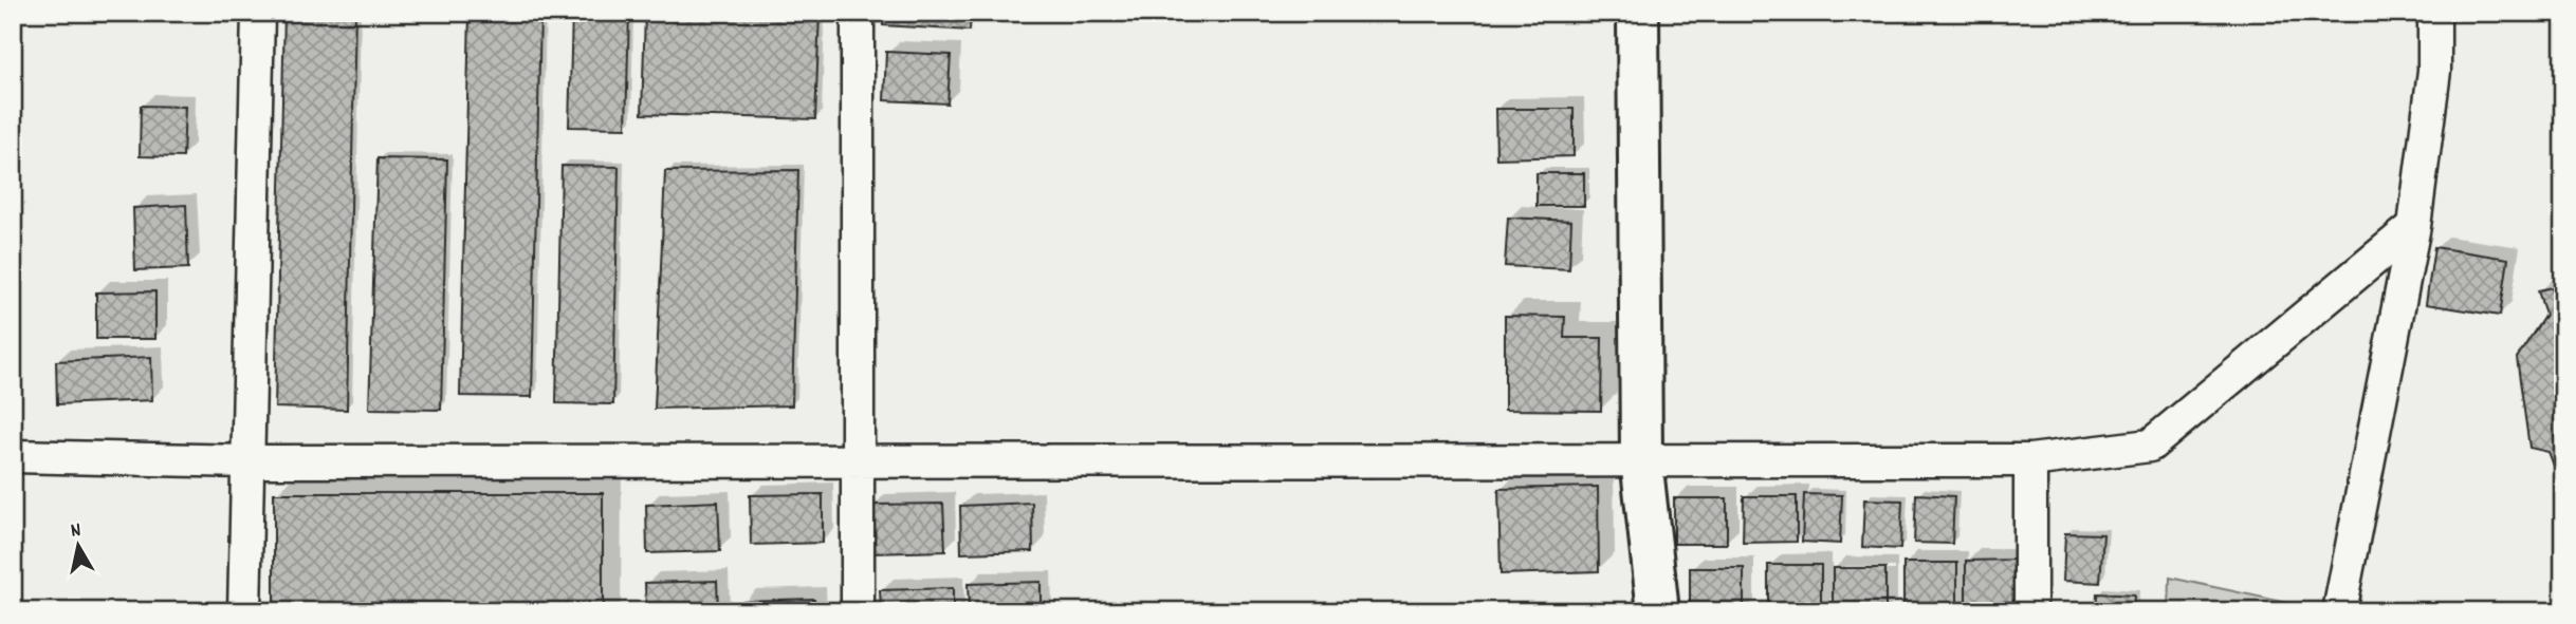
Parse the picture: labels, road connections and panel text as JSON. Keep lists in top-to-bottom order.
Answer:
{
  "north": "top"
}
